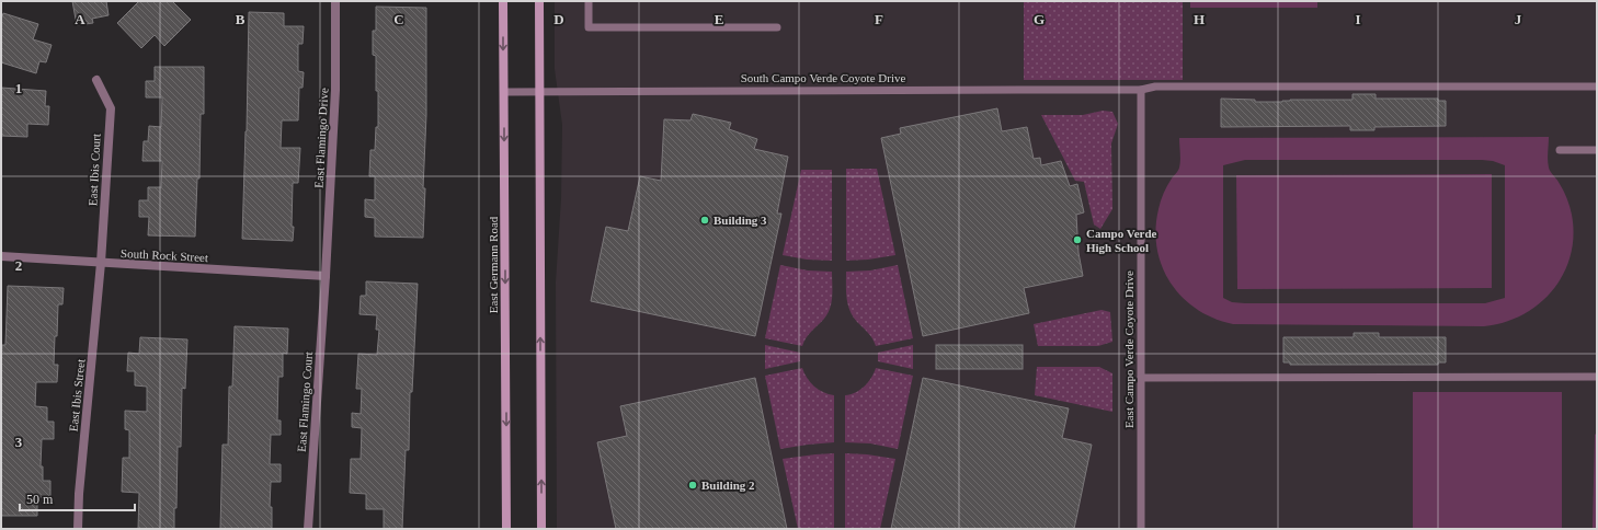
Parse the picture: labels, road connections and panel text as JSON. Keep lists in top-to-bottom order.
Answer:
{
  "streets": {
    "main road": ["East Germann Road"],
    "street": [
      "East Flamingo Drive",
      "East Ibis Court",
      "South Rock Street",
      "East Ibis Street",
      "East Flamingo Court"
    ],
    "lane": ["South Campo Verde Coyote Drive", "East Campo Verde Coyote Drive"]
  },
  "crossings": [
    ["South Campo Verde Coyote Drive", "East Germann Road"],
    ["South Campo Verde Coyote Drive", "East Campo Verde Coyote Drive"],
    ["East Flamingo Drive", "South Rock Street"],
    ["East Flamingo Drive", "East Flamingo Court"],
    ["East Ibis Court", "South Rock Street"],
    ["East Ibis Court", "East Ibis Street"],
    ["South Rock Street", "East Ibis Street"],
    ["South Rock Street", "East Flamingo Court"]
  ],
  "places": ["Building 3", "Campo Verde High School", "Building 2"],
  "scale_bar": "50 m",
  "grid": {
    "columns": [
      "A",
      "B",
      "C",
      "D",
      "E",
      "F",
      "G",
      "H",
      "I",
      "J"
    ],
    "rows": ["1", "2", "3"]
  }
}
